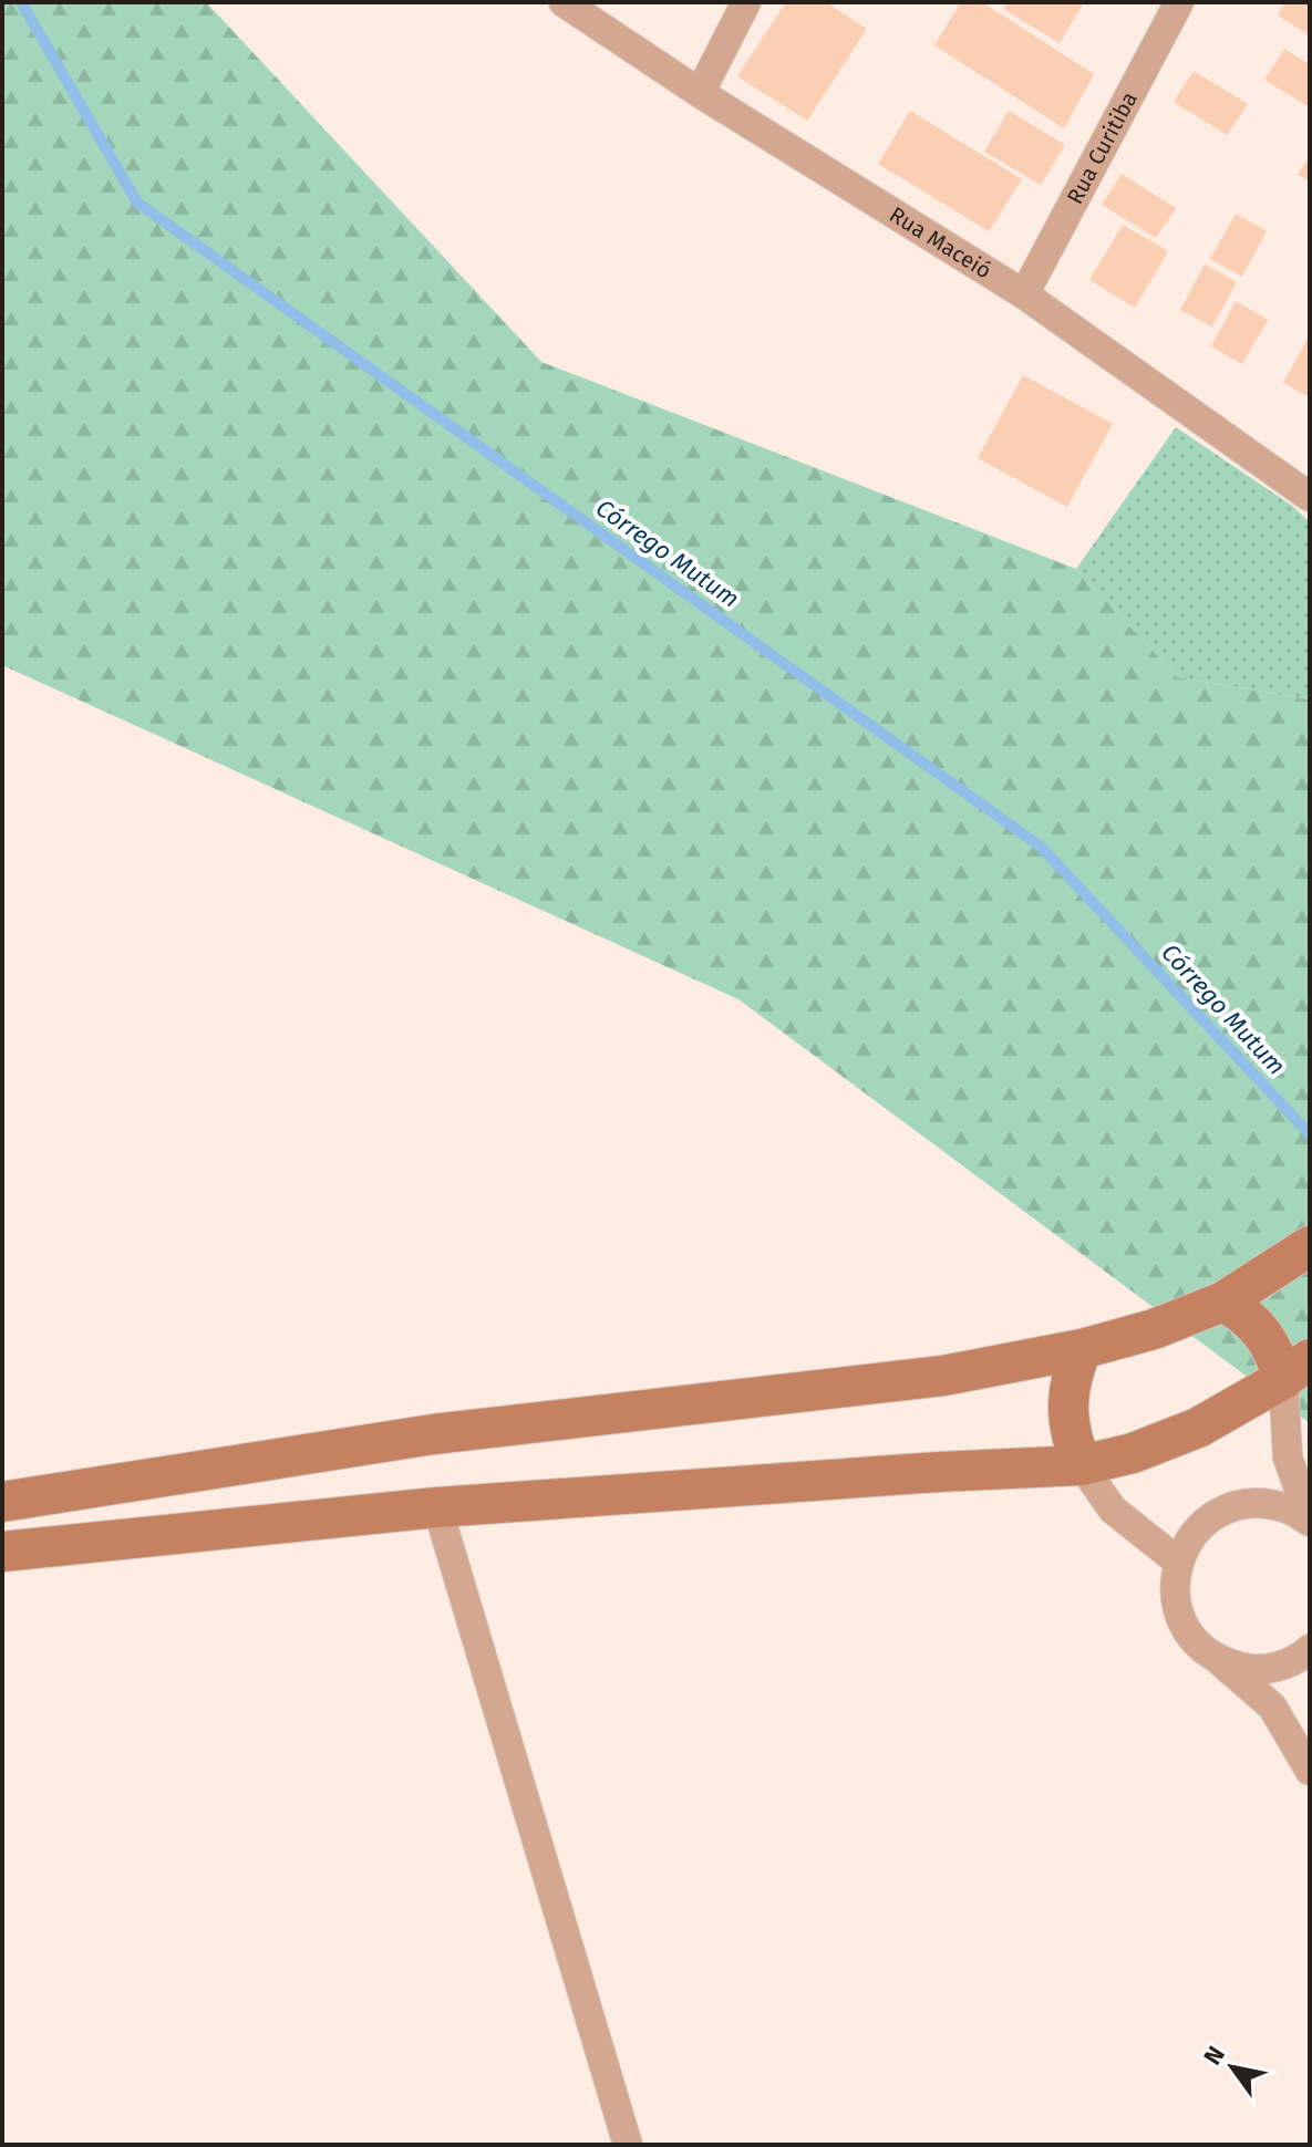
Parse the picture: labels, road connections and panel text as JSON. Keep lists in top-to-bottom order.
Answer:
{
  "streets": {
    "street": ["Rua Curitiba", "Rua Maceió"]
  },
  "crossings": [
    ["Rua Curitiba", "Rua Maceió"]
  ],
  "water": ["Córrego Mutum"],
  "north": "top left"
}
